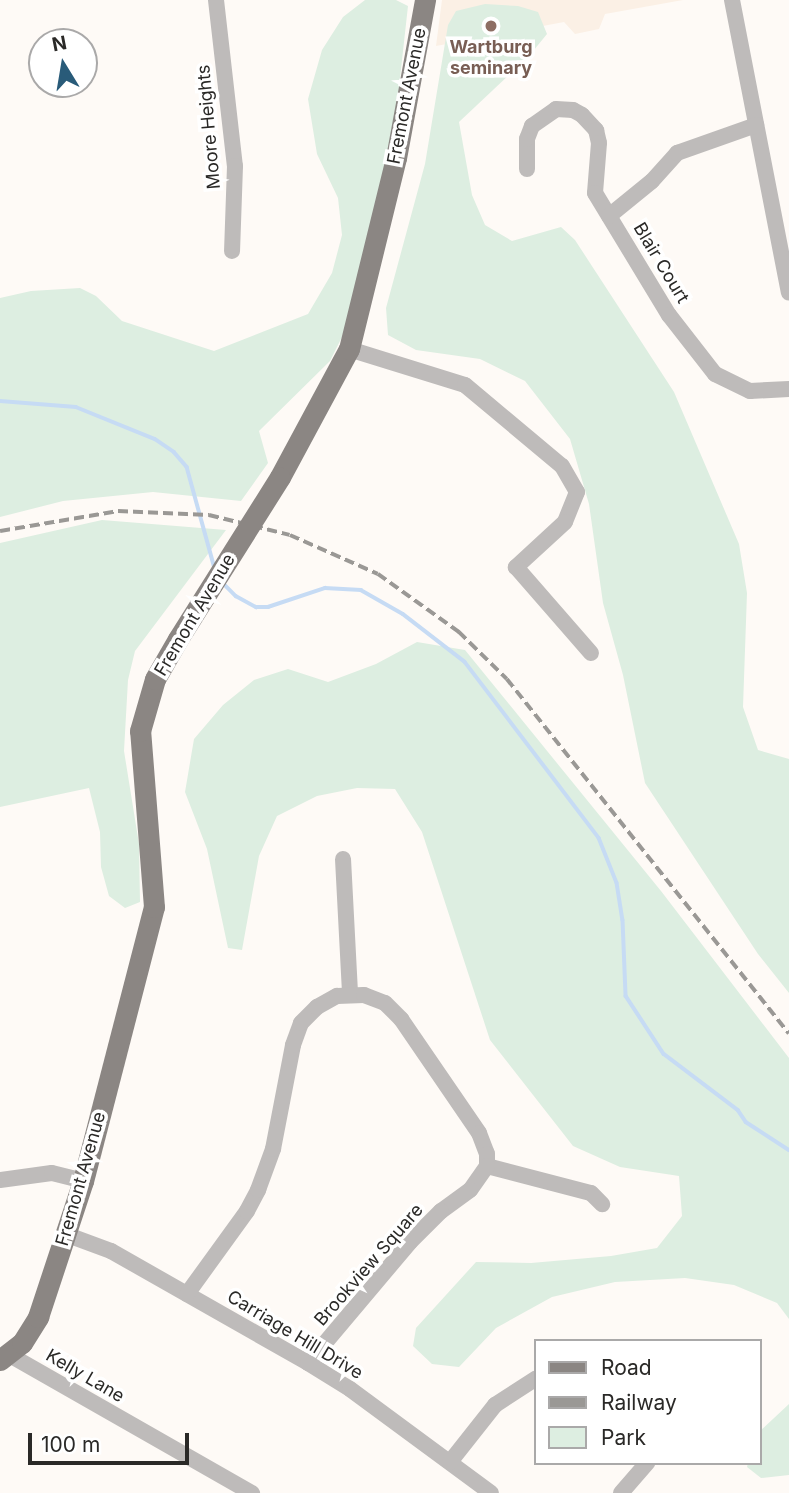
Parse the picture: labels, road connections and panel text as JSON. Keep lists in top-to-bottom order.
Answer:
{
  "streets": {
    "main road": ["Fremont Avenue"],
    "street": [
      "Moore Heights",
      "Blair Court",
      "Brookview Square",
      "Carriage Hill Drive",
      "Kelly Lane"
    ]
  },
  "crossings": [
    ["Fremont Avenue", "Carriage Hill Drive"],
    ["Fremont Avenue", "Kelly Lane"],
    ["Brookview Square", "Carriage Hill Drive"]
  ],
  "places": ["Wartburg seminary"],
  "legend": ["Road", "Railway", "Park"],
  "scale_bar": "100 m",
  "north": "top"
}
